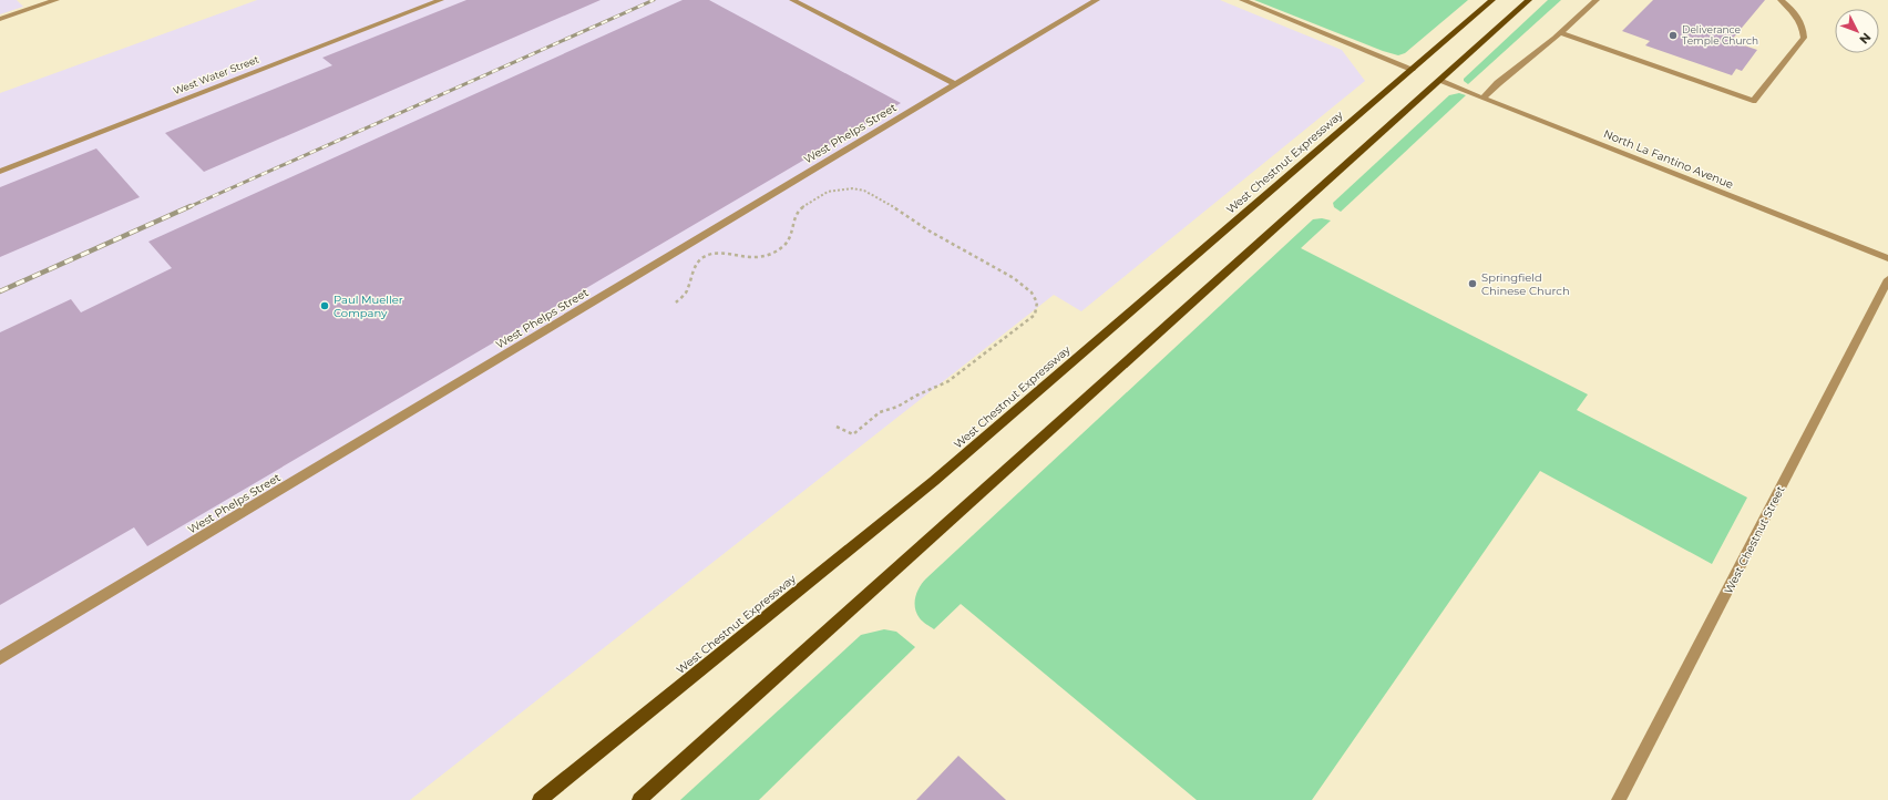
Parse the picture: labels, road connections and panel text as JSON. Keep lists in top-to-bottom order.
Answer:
{
  "streets": {
    "main road": ["West Chestnut Expressway"],
    "street": [
      "West Water Street",
      "West Phelps Street",
      "North La Fantino Avenue",
      "West Chestnut Street"
    ]
  },
  "places": ["Deliverance Temple Church", "Springfield Chinese Church", "Paul Mueller Company"],
  "north": "bottom right"
}
